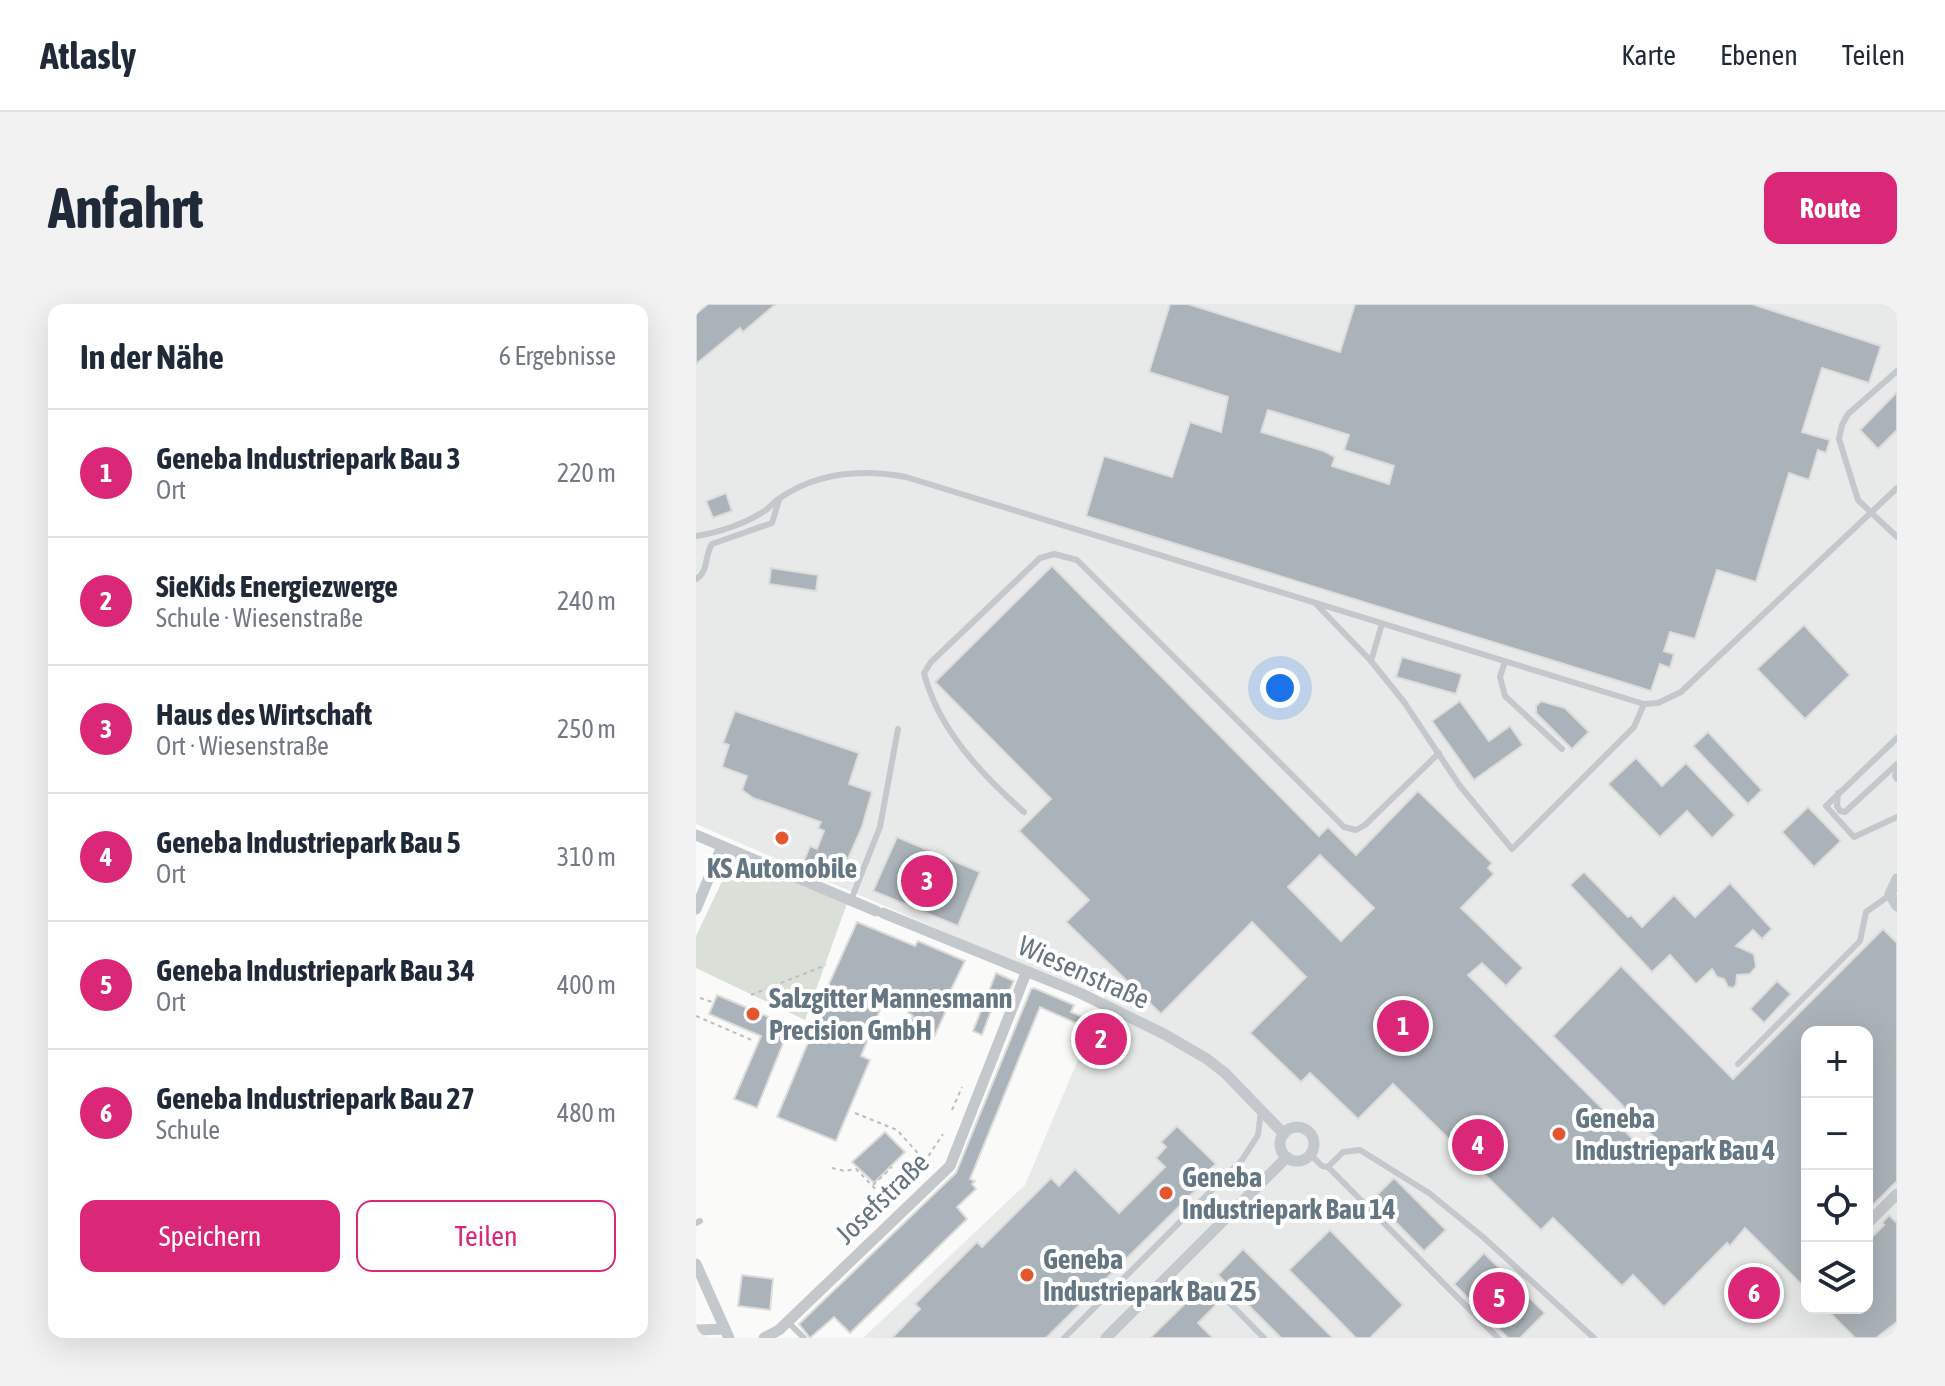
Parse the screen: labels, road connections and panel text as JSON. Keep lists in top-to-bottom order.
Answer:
{
  "streets": {
    "street": ["Wiesenstraße", "Josefstraße"]
  },
  "crossings": [
    ["Wiesenstraße", "Josefstraße"]
  ],
  "places": [
    "KS Automobile",
    "Salzgitter Mannesmann Precision GmbH",
    "Geneba Industriepark Bau 4",
    "Geneba Industriepark Bau 14",
    "Geneba Industriepark Bau 25"
  ],
  "page": {
    "header": "Atlasly",
    "nav": ["Karte", "Ebenen", "Teilen"],
    "buttons": [
      "Route",
      ["Speichern", "Teilen"]
    ],
    "title": "Anfahrt",
    "heading": ["In der Nähe", "6 Ergebnisse"],
    "list": [
      {
        "mark": "1",
        "name": "Geneba Industriepark Bau 3",
        "note": "Ort",
        "value": "220 m"
      },
      {
        "mark": "2",
        "name": "SieKids Energiezwerge",
        "note": "Schule · Wiesenstraße",
        "value": "240 m"
      },
      {
        "mark": "3",
        "name": "Haus des Wirtschaft",
        "note": "Ort · Wiesenstraße",
        "value": "250 m"
      },
      {
        "mark": "4",
        "name": "Geneba Industriepark Bau 5",
        "note": "Ort",
        "value": "310 m"
      },
      {
        "mark": "5",
        "name": "Geneba Industriepark Bau 34",
        "note": "Ort",
        "value": "400 m"
      },
      {
        "mark": "6",
        "name": "Geneba Industriepark Bau 27",
        "note": "Schule",
        "value": "480 m"
      }
    ],
    "pins": [
      "3",
      "1",
      "2",
      "4",
      "6",
      "5"
    ],
    "map_buttons": ["+", "−"]
  }
}
